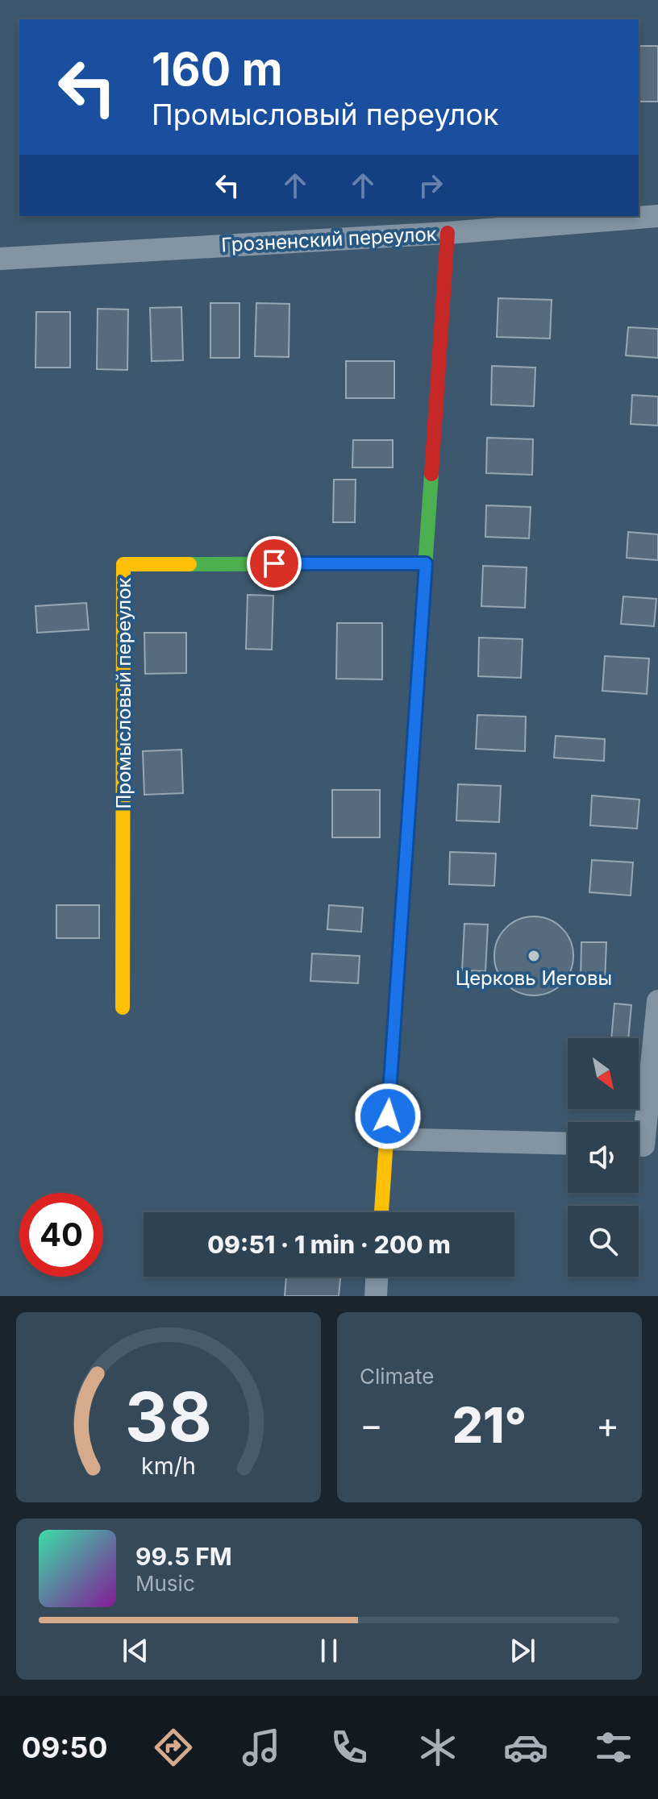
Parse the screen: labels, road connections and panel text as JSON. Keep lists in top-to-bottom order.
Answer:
{
  "streets": {
    "street": ["Грозненский переулок", "Промысловый переулок"]
  },
  "places": ["Церковь Иеговы"],
  "north": "bottom right",
  "page": {
    "turn": ["160 m", "Промысловый переулок"],
    "limit": "40",
    "trip": "09:51 · 1 min · 200 m",
    "tile": "Climate",
    "heat": ["−", "21°", "+"],
    "song": ["99.5 FM", "Music"],
    "tabs": "09:50",
    "gauge": ["38", "km/h"]
  }
}
